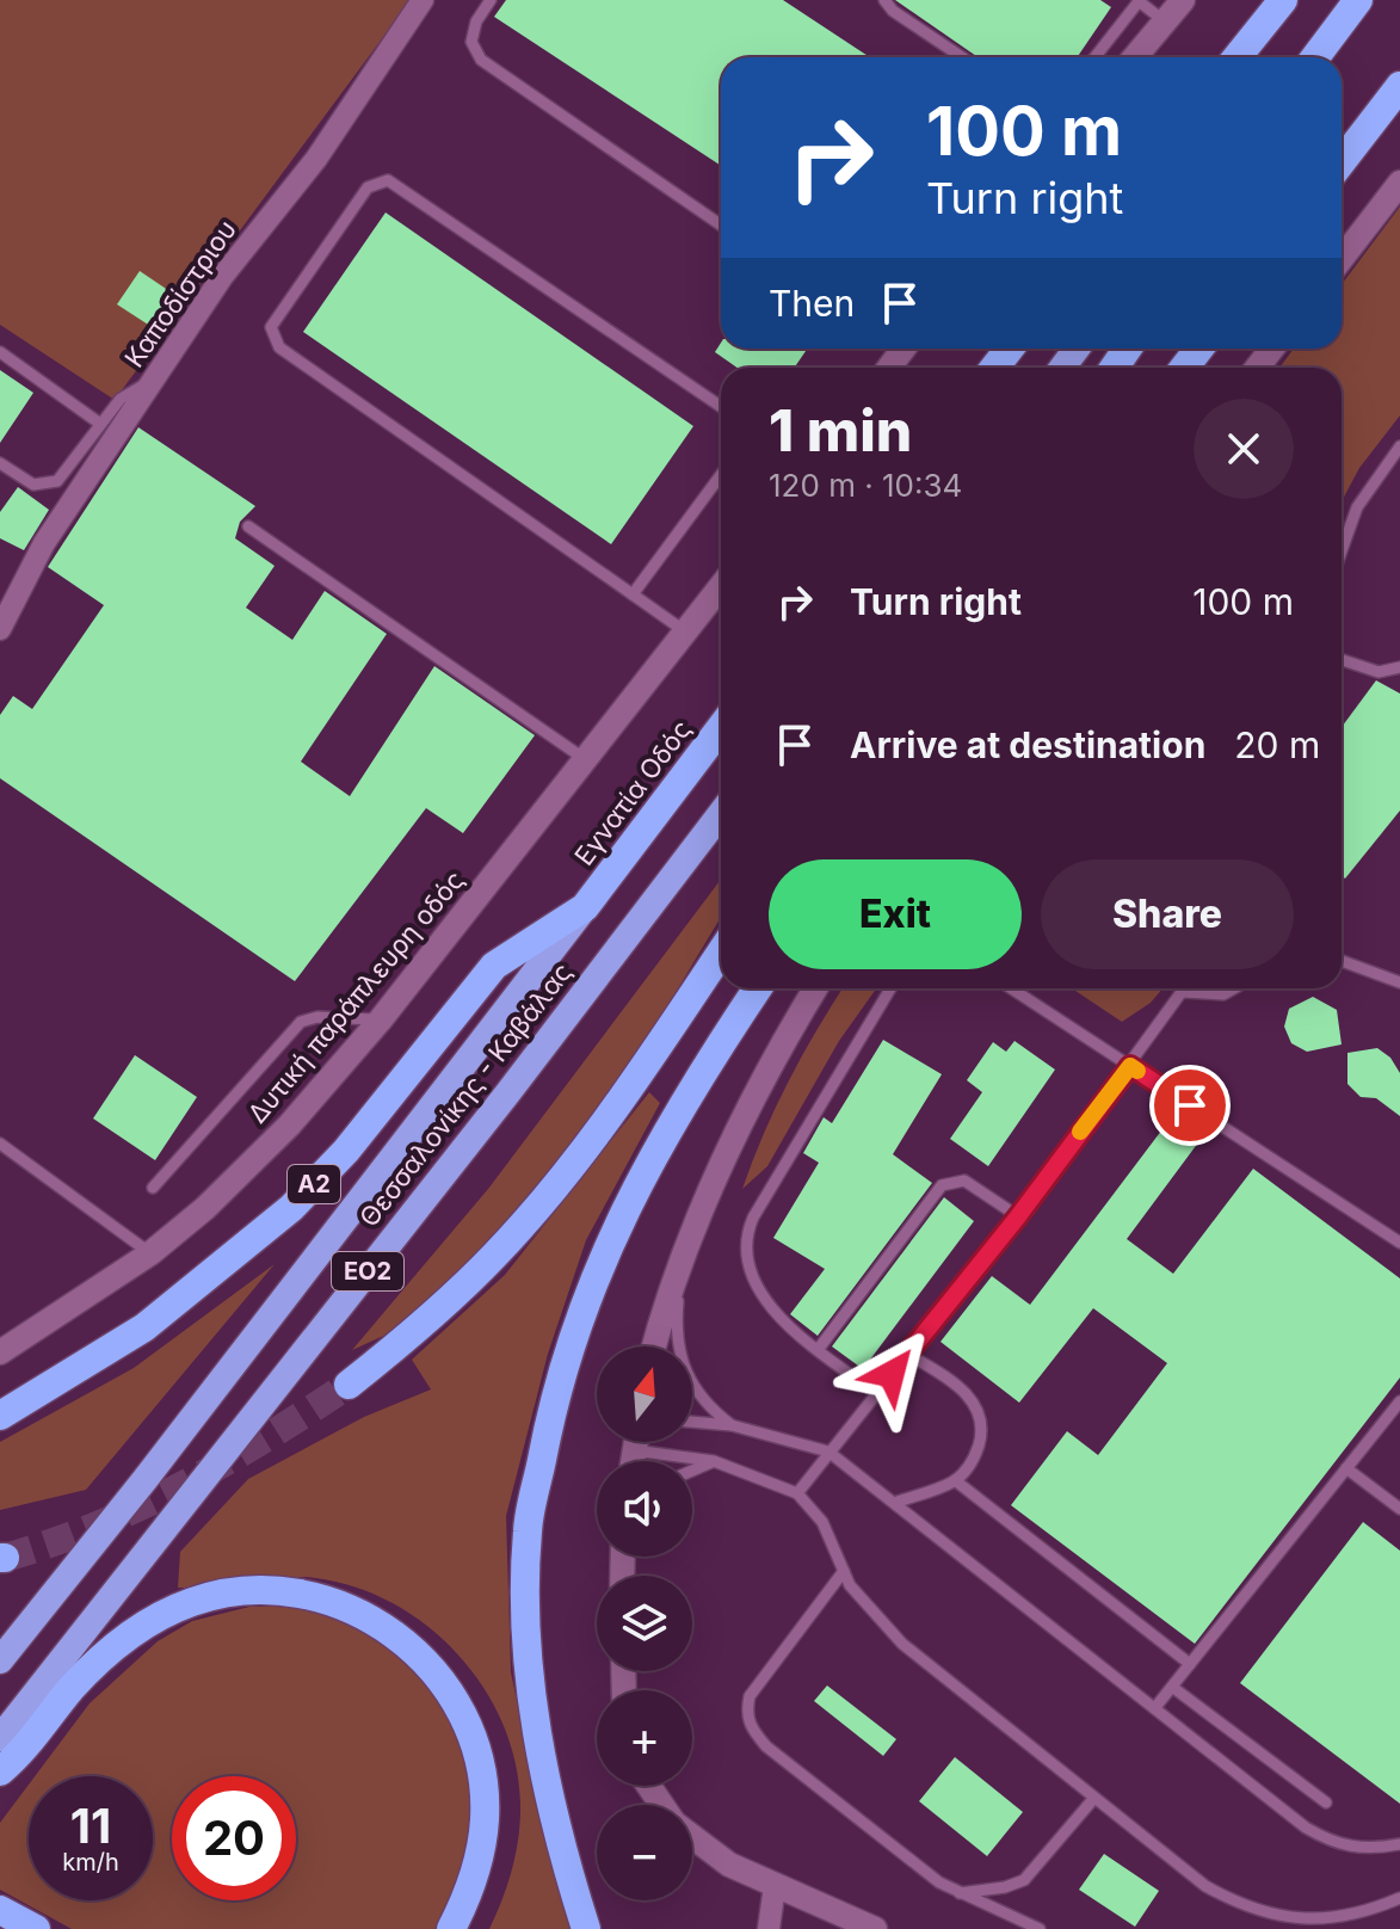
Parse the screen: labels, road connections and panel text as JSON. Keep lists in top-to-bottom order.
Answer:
{
  "streets": {
    "highway": [
      "Εγνατία Οδός",
      "Θεσσαλονίκης - Καβάλας",
      "Α2",
      "ΕΟ2"
    ],
    "street": ["Καποδίστριου", "Δυτική παράπλευρη οδός"]
  },
  "crossings": [
    ["Εγνατία Οδός", "Θεσσαλονίκης - Καβάλας"],
    ["Εγνατία Οδός", "Α2"],
    ["Θεσσαλονίκης - Καβάλας", "Α2"]
  ],
  "north": "top",
  "page": {
    "turn": ["100 m", "Turn right"],
    "then": "Then",
    "heading": ["1 min", "120 m · 10:34"],
    "list": [
      {
        "name": "Turn right",
        "value": "100 m"
      },
      {
        "name": "Arrive at destination",
        "value": "20 m"
      }
    ],
    "buttons": ["Exit", "Share"],
    "map_buttons": ["+", "−"],
    "speed": "11 km/h",
    "limit": "20"
  }
}
